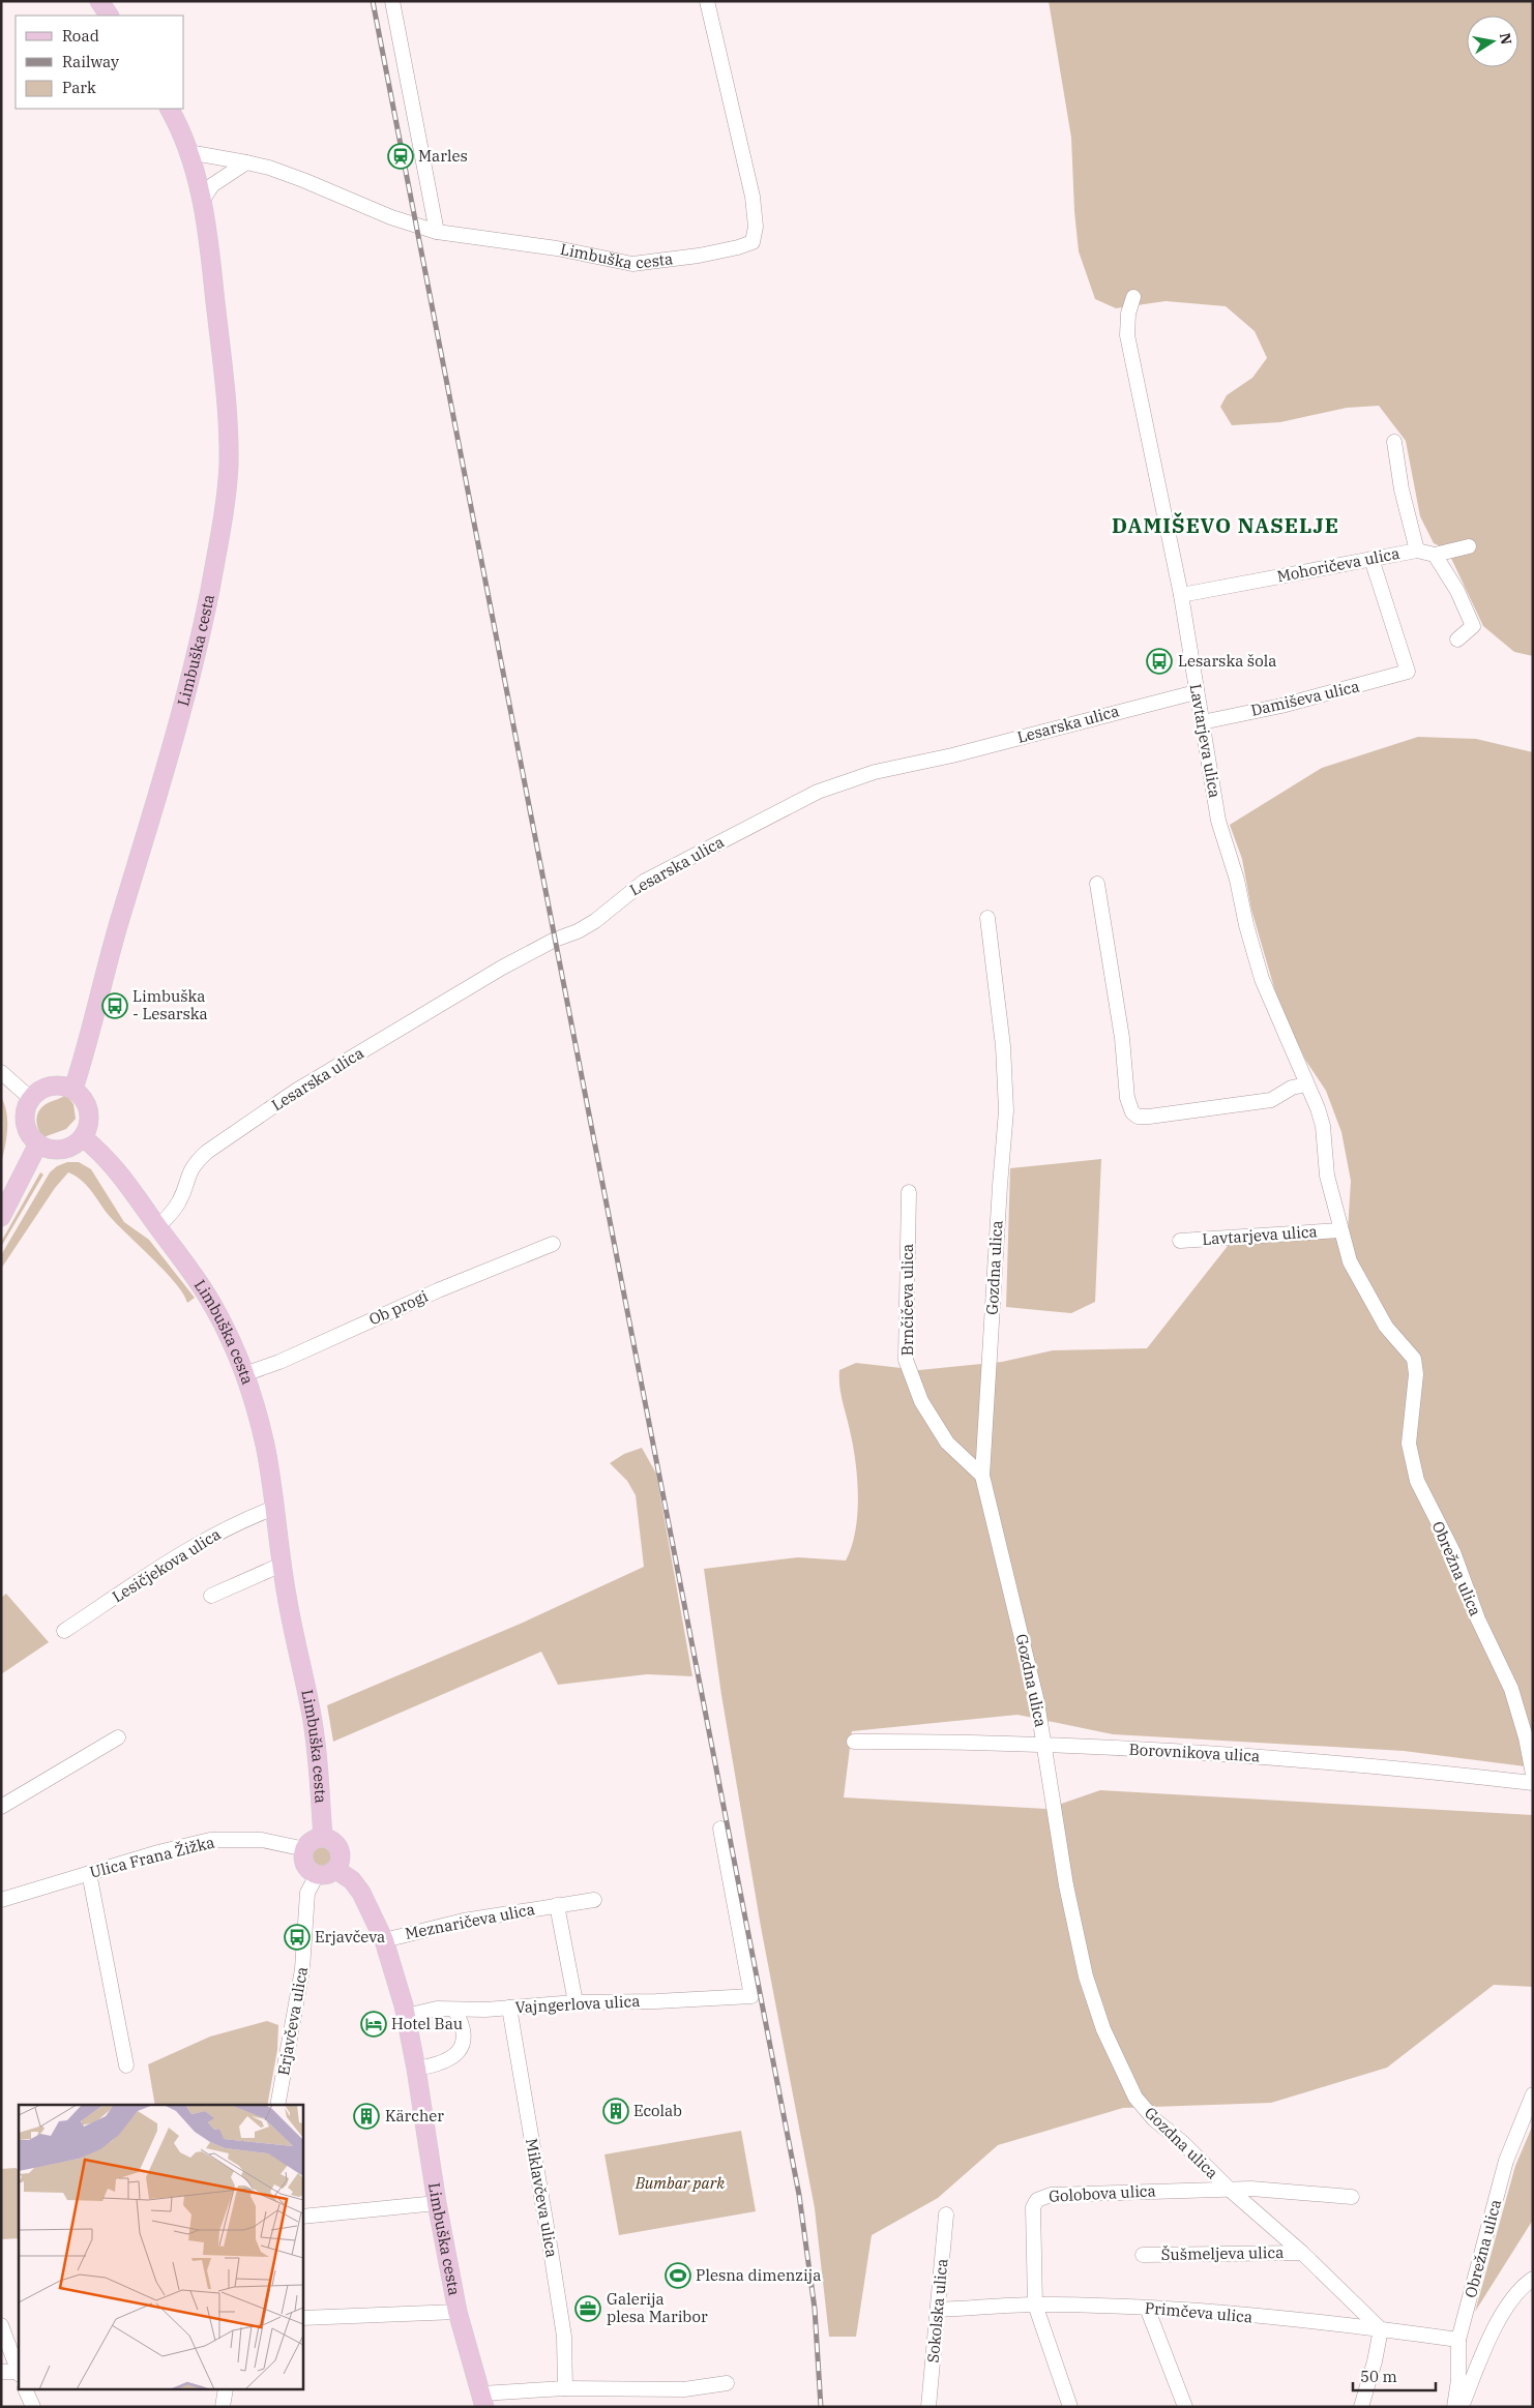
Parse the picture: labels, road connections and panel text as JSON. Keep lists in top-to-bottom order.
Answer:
{
  "streets": {
    "main road": ["Limbuška cesta"],
    "street": [
      "Mohoričeva ulica",
      "Damiševa ulica",
      "Lesarska ulica",
      "Lavtarjeva ulica",
      "Gozdna ulica",
      "Brnčičeva ulica",
      "Ob progi",
      "Lesičjekova ulica",
      "Obrežna ulica",
      "Borovnikova ulica",
      "Ulica Frana Žižka",
      "Meznaričeva ulica",
      "Vajngerlova ulica",
      "Erjavčeva ulica",
      "Golobova ulica",
      "Miklavčeva ulica",
      "Šušmeljeva ulica",
      "Sokolska ulica",
      "Primčeva ulica"
    ]
  },
  "crossings": [
    ["Limbuška cesta", "Lesarska ulica"],
    ["Limbuška cesta", "Ob progi"],
    ["Limbuška cesta", "Lesičjekova ulica"],
    ["Limbuška cesta", "Ulica Frana Žižka"],
    ["Limbuška cesta", "Meznaričeva ulica"],
    ["Limbuška cesta", "Vajngerlova ulica"],
    ["Limbuška cesta", "Erjavčeva ulica"],
    ["Mohoričeva ulica", "Damiševa ulica"],
    ["Mohoričeva ulica", "Lavtarjeva ulica"],
    ["Damiševa ulica", "Lavtarjeva ulica"],
    ["Lesarska ulica", "Lavtarjeva ulica"],
    ["Lavtarjeva ulica", "Obrežna ulica"],
    ["Gozdna ulica", "Brnčičeva ulica"],
    ["Gozdna ulica", "Borovnikova ulica"],
    ["Gozdna ulica", "Golobova ulica"],
    ["Gozdna ulica", "Šušmeljeva ulica"],
    ["Gozdna ulica", "Primčeva ulica"],
    ["Obrežna ulica", "Primčeva ulica"],
    ["Ulica Frana Žižka", "Erjavčeva ulica"],
    ["Meznaričeva ulica", "Vajngerlova ulica"],
    ["Vajngerlova ulica", "Miklavčeva ulica"],
    ["Golobova ulica", "Primčeva ulica"],
    ["Sokolska ulica", "Primčeva ulica"]
  ],
  "districts": ["DAMIŠEVO NASELJE"],
  "parks": ["Bumbar park"],
  "places": {
    "station": ["Marles"],
    "bus stop": ["Lesarska šola", "Limbuška - Lesarska", "Erjavčeva"],
    "hotel": ["Hotel Bau"],
    "building": ["Ecolab", "Kärcher"],
    "sports": ["Plesna dimenzija"],
    "office": ["Galerija plesa Maribor"]
  },
  "legend": ["Road", "Railway", "Park"],
  "scale_bar": "50 m",
  "north": "right"
}
